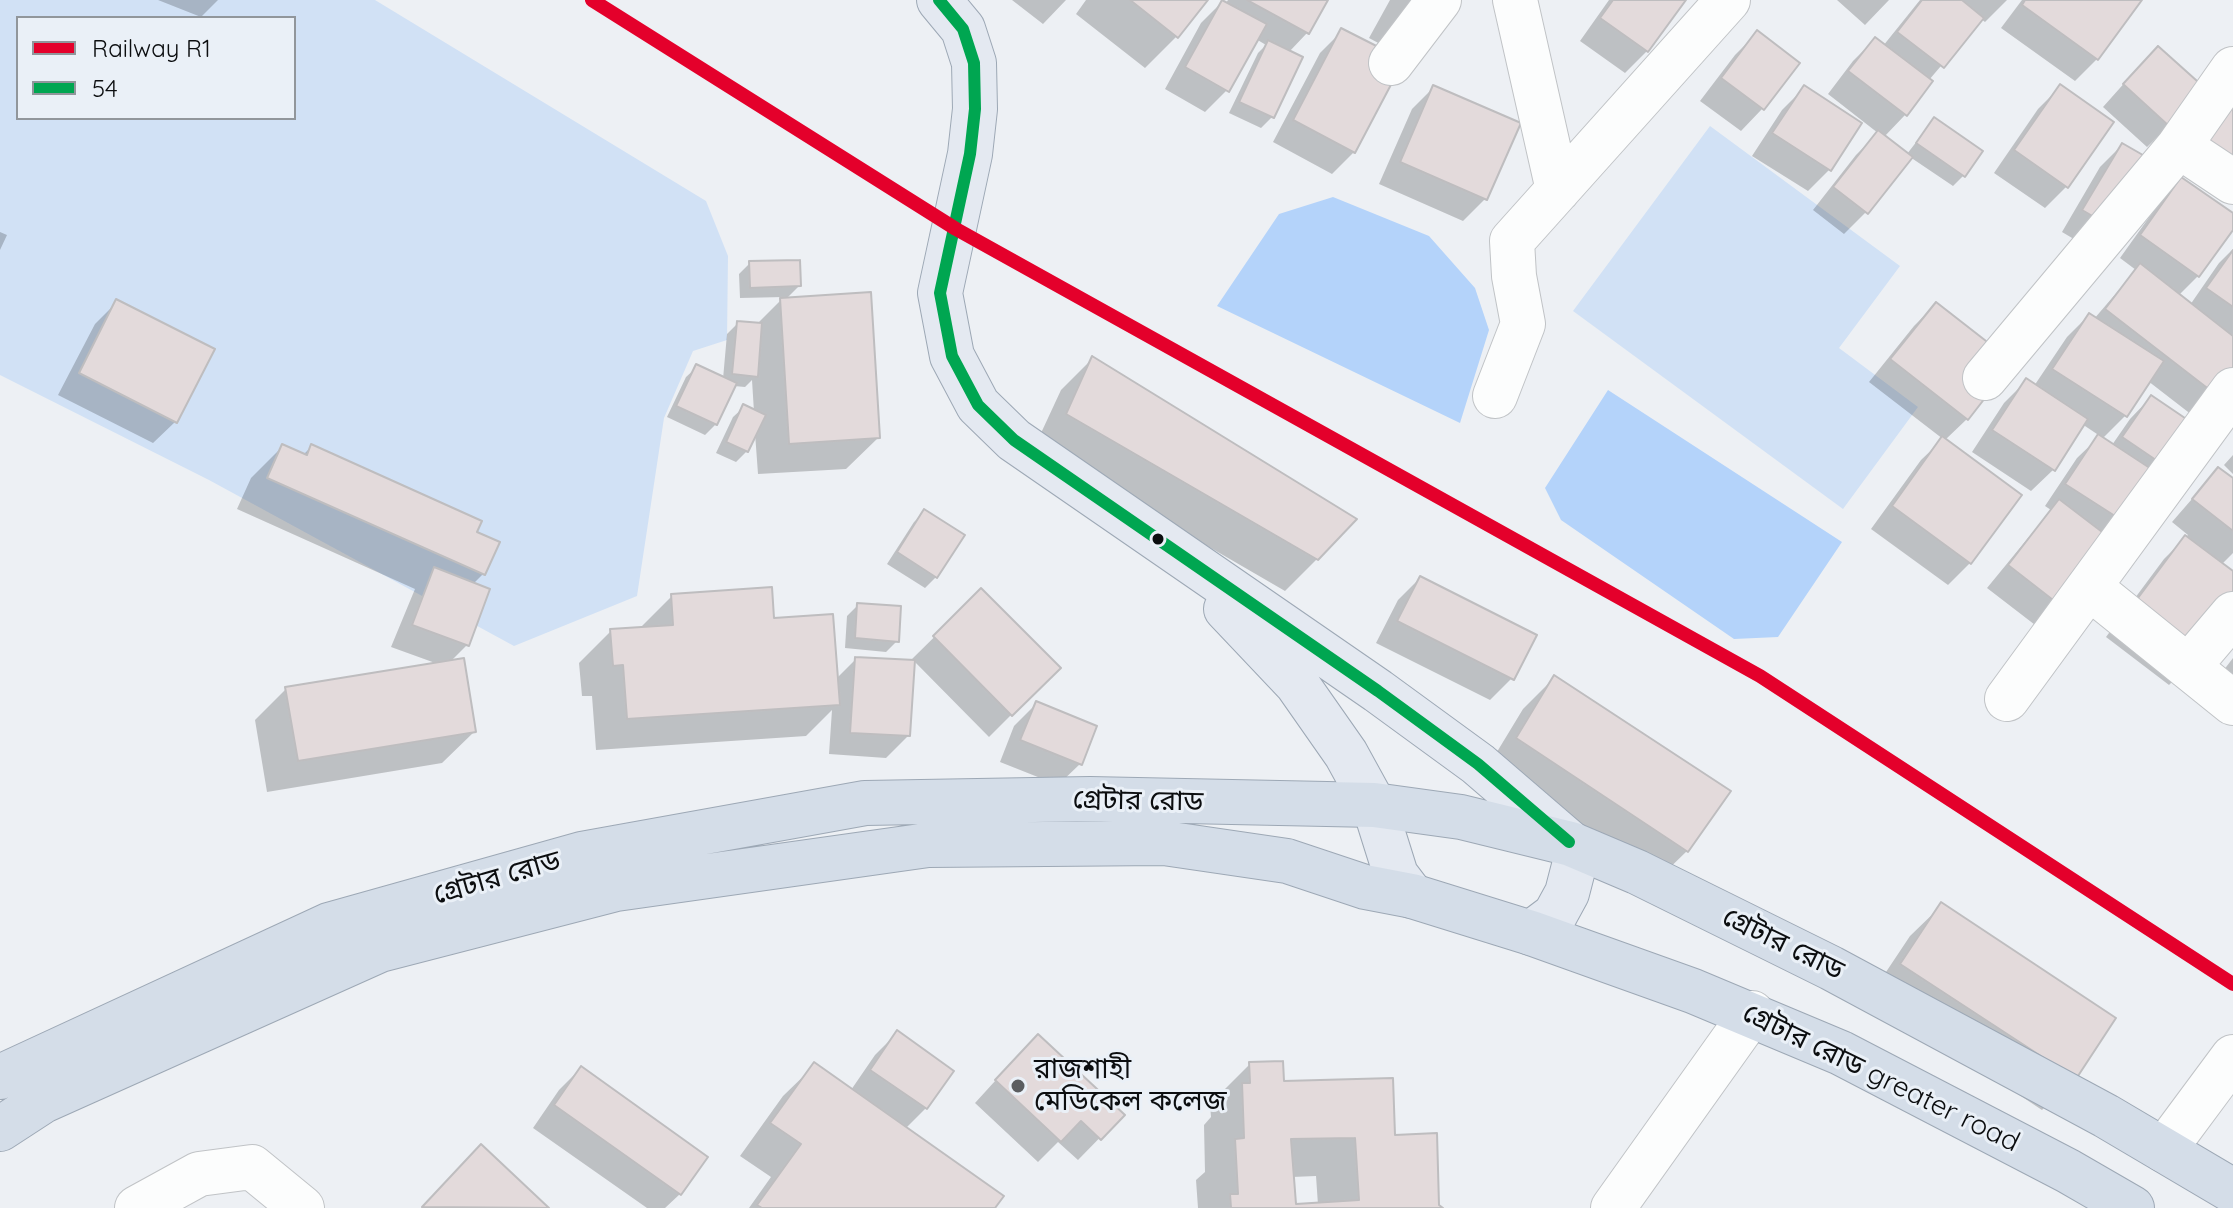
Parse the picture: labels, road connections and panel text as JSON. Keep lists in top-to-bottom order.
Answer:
{
  "streets": {
    "highway": ["গ্রেটার রোড", "গ্রেটার রোড greater road"]
  },
  "crossings": [
    ["গ্রেটার রোড", "গ্রেটার রোড greater road"]
  ],
  "places": ["রাজশাহী মেডিকেল কলেজ"],
  "lines": ["rail line R1", "transit line 54"],
  "legend": ["Railway R1", "54"]
}
